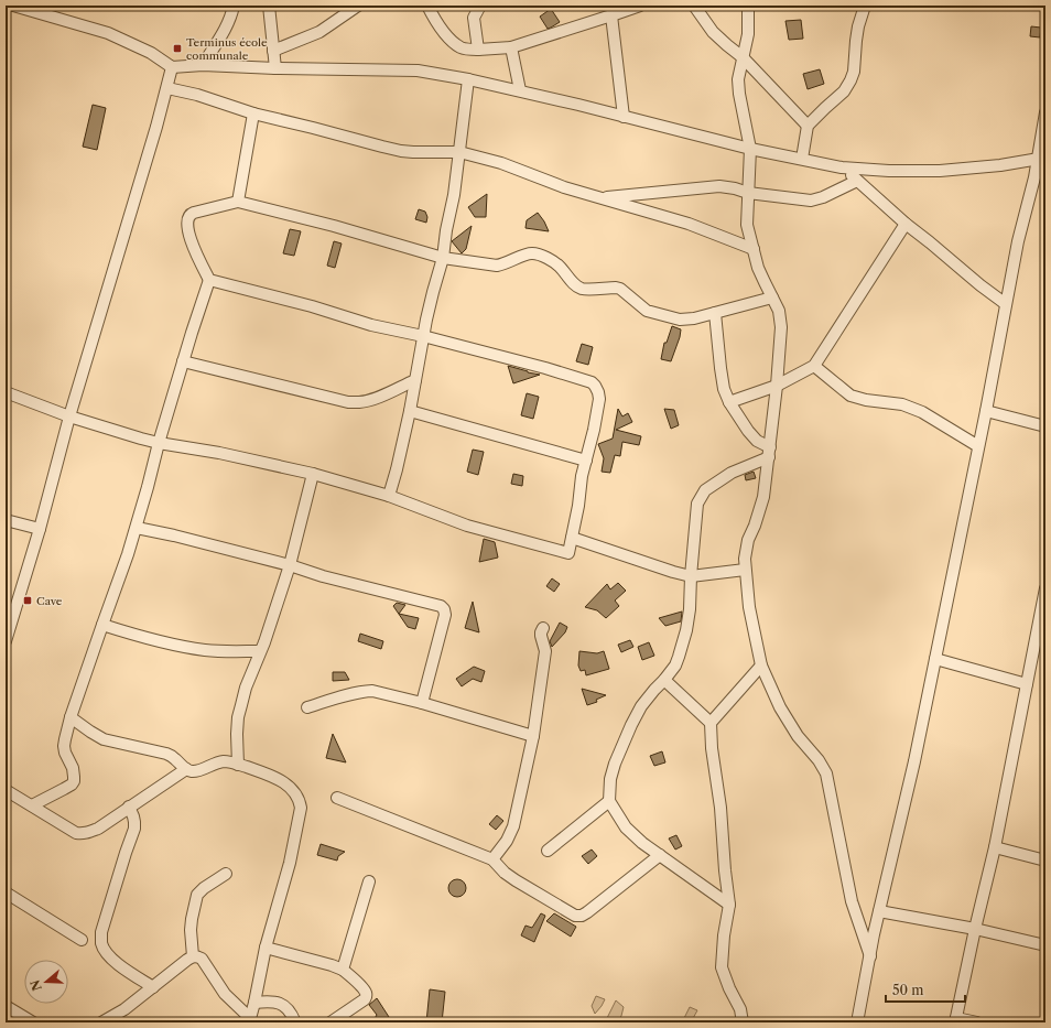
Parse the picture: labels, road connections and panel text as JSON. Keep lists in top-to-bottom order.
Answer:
{
  "places": {
    "transit": ["Terminus école communale", "Cave"]
  },
  "scale_bar": "50 m",
  "north": "left"
}
